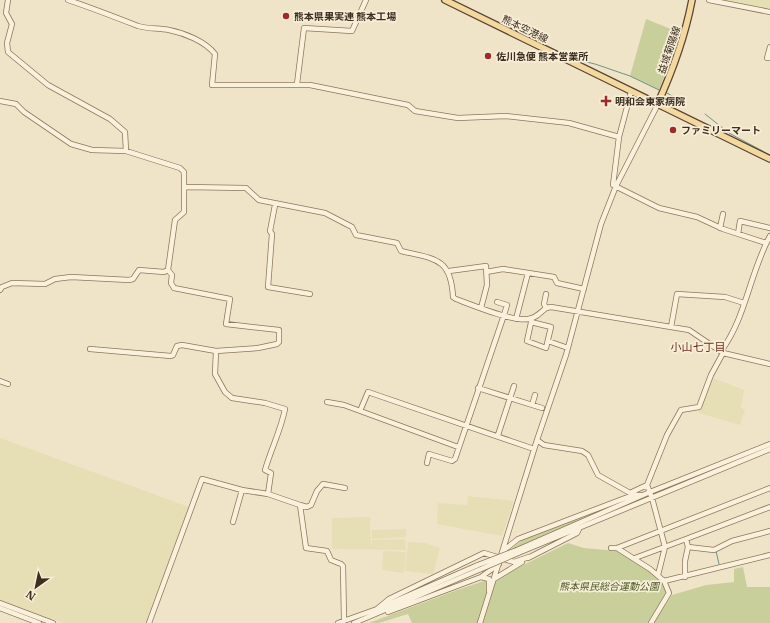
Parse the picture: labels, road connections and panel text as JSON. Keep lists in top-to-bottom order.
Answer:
{
  "streets": {
    "main road": ["熊本空港線", "益城菊陽線"]
  },
  "crossings": [
    ["熊本空港線", "益城菊陽線"]
  ],
  "districts": ["小山七丁目"],
  "parks": ["熊本県民総合運動公園"],
  "places": {
    "other": ["熊本県果実連 熊本工場", "佐川急便 熊本営業所", "ファミリーマート"],
    "health": ["明和会東家病院"]
  },
  "north": "bottom left"
}
